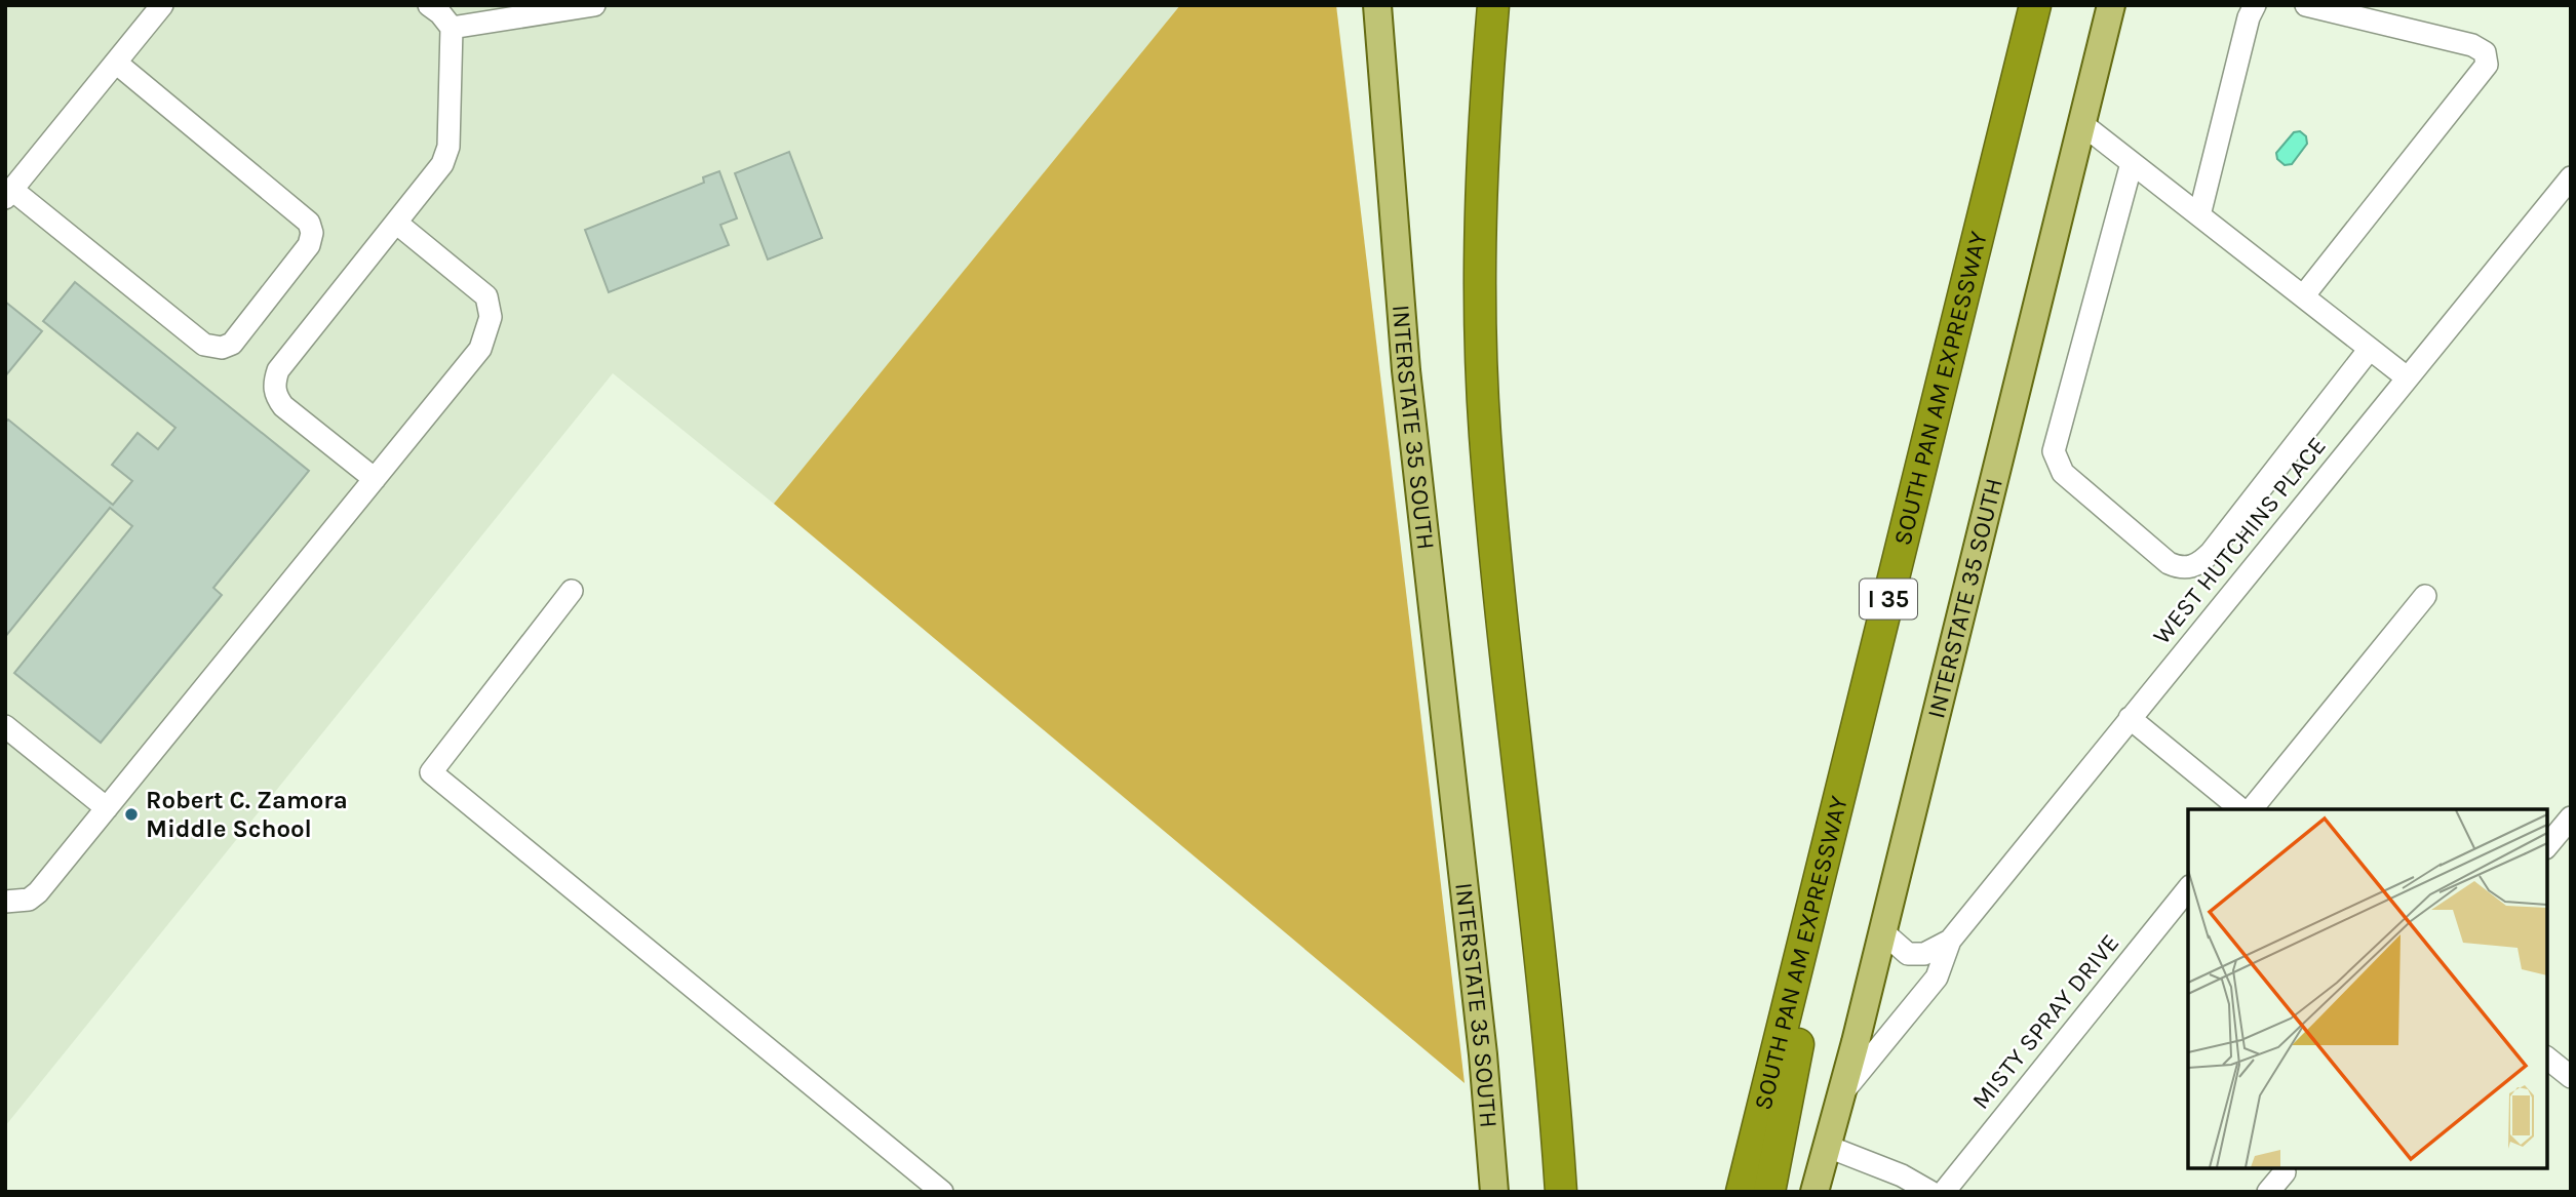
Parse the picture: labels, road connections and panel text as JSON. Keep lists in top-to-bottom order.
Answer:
{
  "streets": {
    "highway": ["SOUTH PAN AM EXPRESSWAY", "I 35"],
    "main road": ["INTERSTATE 35 SOUTH"],
    "street": ["WEST HUTCHINS PLACE", "MISTY SPRAY DRIVE"]
  },
  "crossings": [
    ["INTERSTATE 35 SOUTH", "WEST HUTCHINS PLACE"]
  ],
  "places": ["Robert C. Zamora Middle School"]
}
